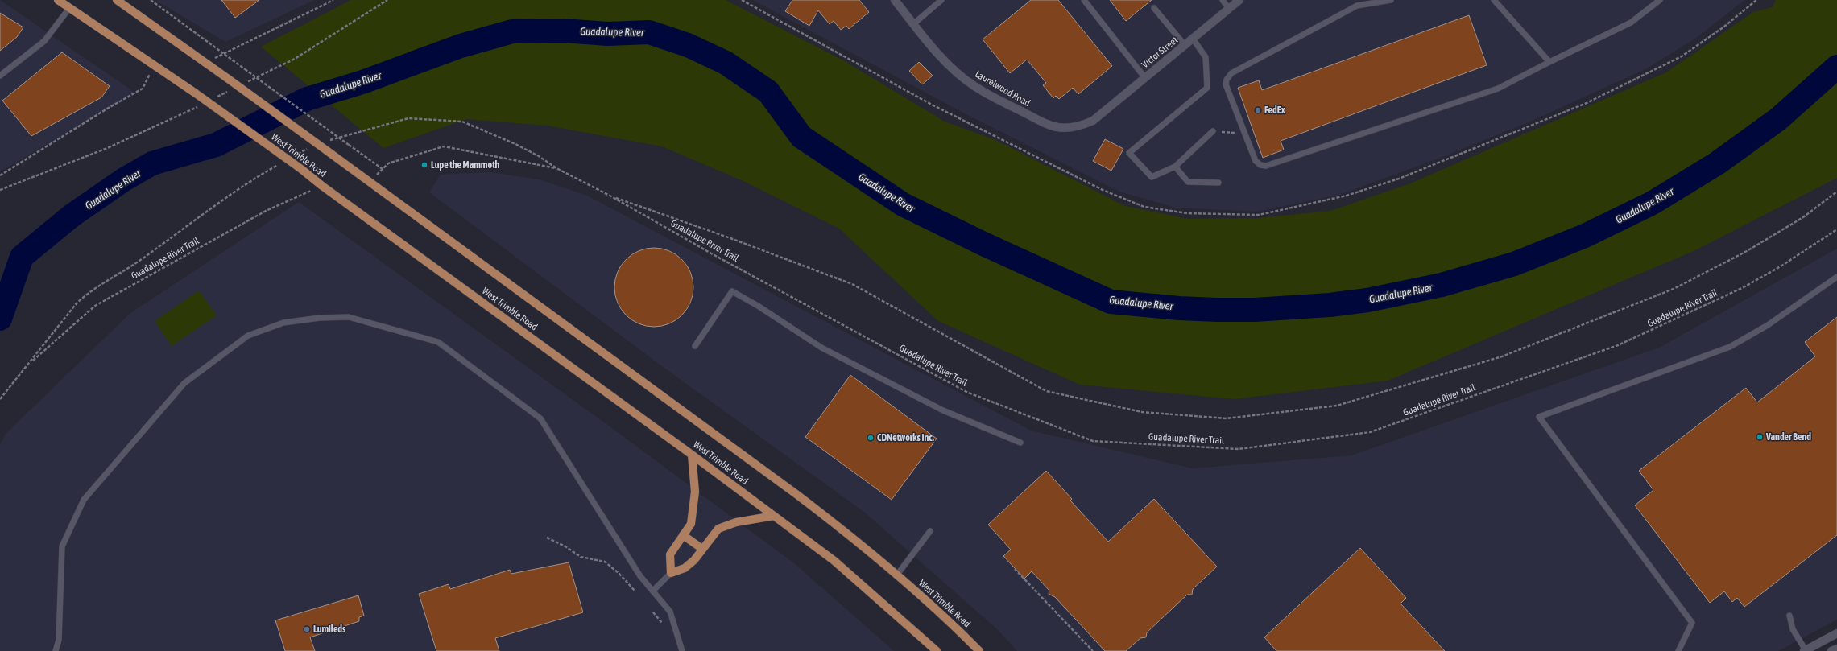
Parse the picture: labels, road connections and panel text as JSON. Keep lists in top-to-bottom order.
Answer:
{
  "streets": {
    "main road": ["West Trimble Road"],
    "street": ["Victor Street", "Laurelwood Road"],
    "path": ["Guadalupe River Trail"]
  },
  "crossings": [
    ["Victor Street", "Laurelwood Road"],
    ["West Trimble Road", "Guadalupe River Trail"]
  ],
  "water": ["Guadalupe River"],
  "places": [
    "FedEx",
    "Lupe the Mammoth",
    "Vander Bend",
    "CDNetworks Inc.",
    "Lumileds"
  ]
}
